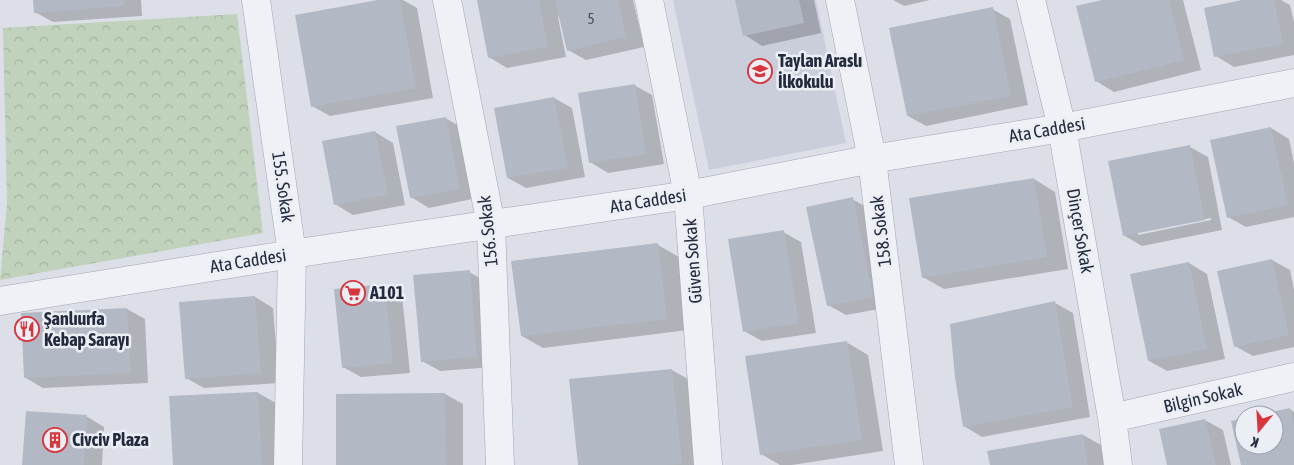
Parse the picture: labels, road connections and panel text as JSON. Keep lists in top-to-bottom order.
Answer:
{
  "streets": {
    "street": [
      "Ata Caddesi",
      "155. Sokak",
      "156. Sokak",
      "158. Sokak",
      "Dinçer Sokak",
      "Güven Sokak",
      "Bilgin Sokak"
    ]
  },
  "crossings": [
    ["Ata Caddesi", "155. Sokak"],
    ["Ata Caddesi", "156. Sokak"],
    ["Ata Caddesi", "158. Sokak"],
    ["Ata Caddesi", "Dinçer Sokak"],
    ["Ata Caddesi", "Güven Sokak"],
    ["Dinçer Sokak", "Bilgin Sokak"]
  ],
  "places": {
    "school or university": ["Taylan Araslı İlkokulu"],
    "supermarket": ["A101"],
    "restaurant": ["Şanlıurfa Kebap Sarayı"],
    "building": ["Civciv Plaza"]
  },
  "house_numbers": ["5"],
  "north": "bottom"
}
